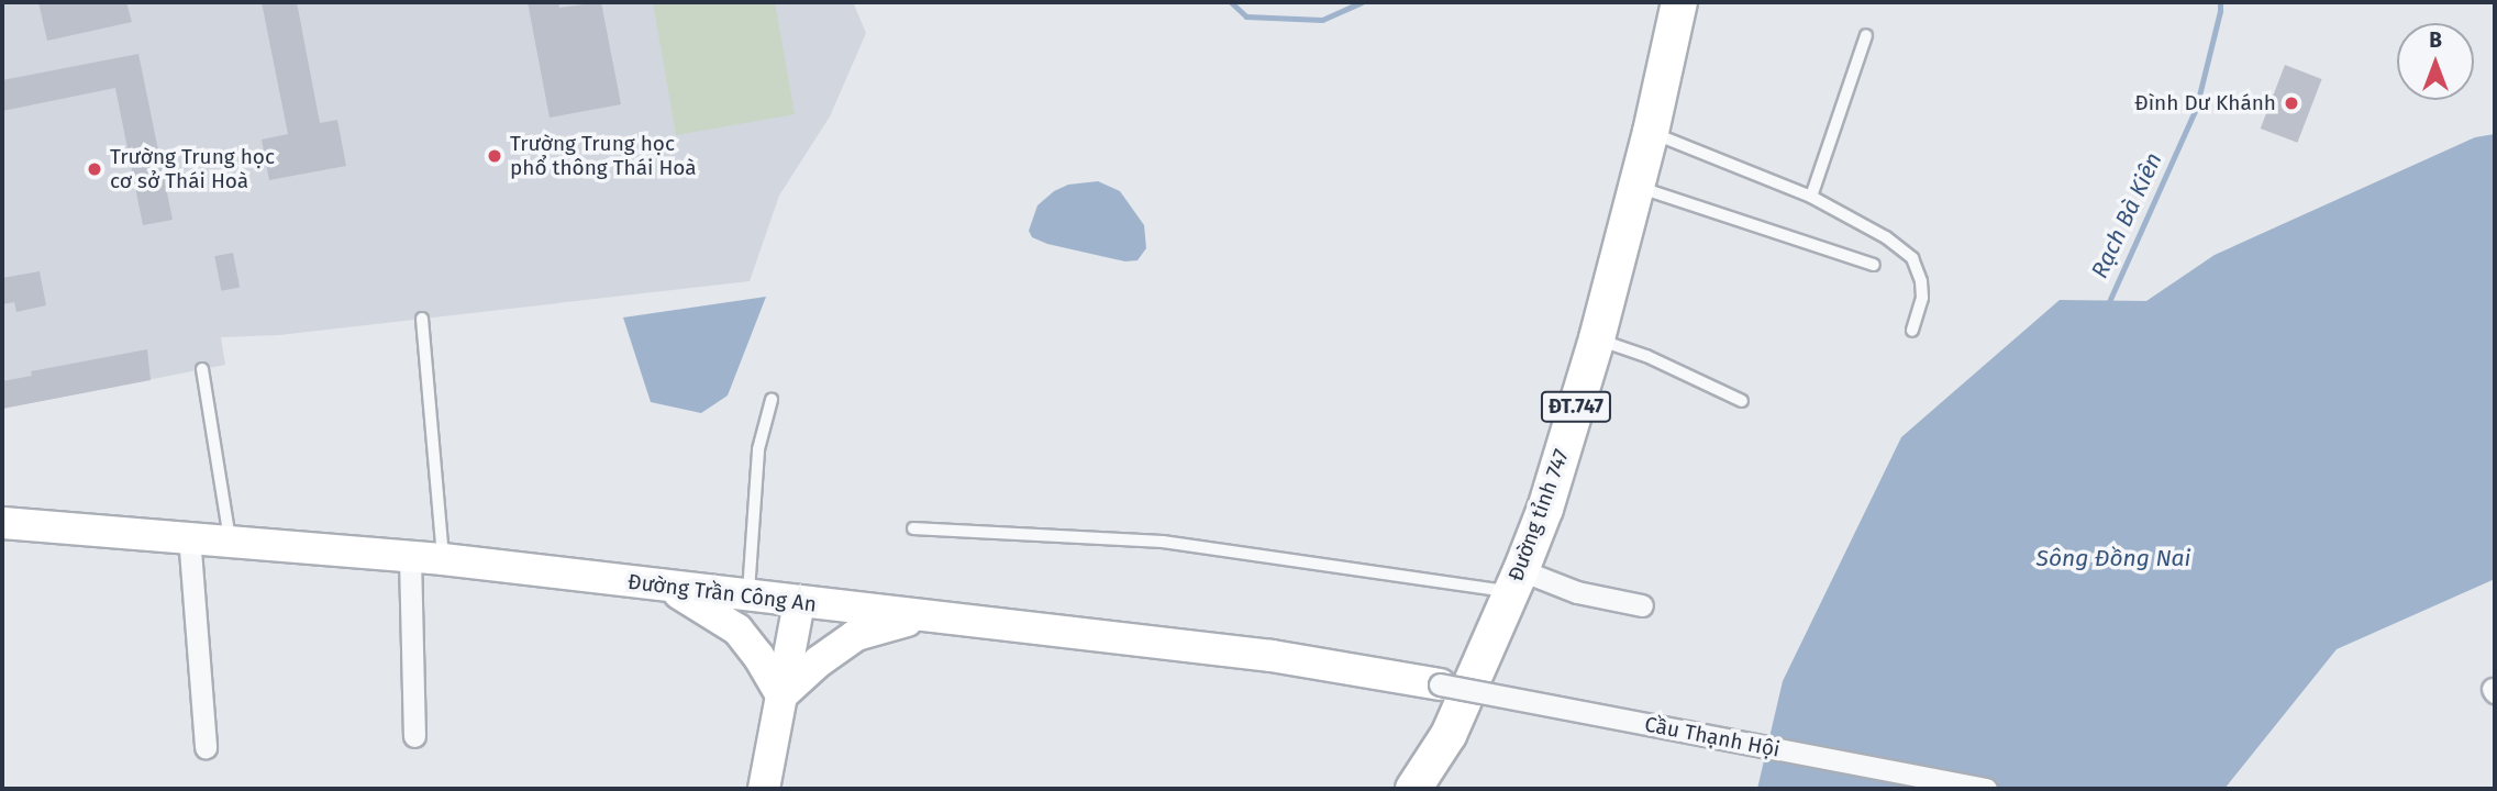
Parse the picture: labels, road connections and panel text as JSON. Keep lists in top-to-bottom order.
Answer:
{
  "streets": {
    "main road": ["ĐT.747", "Đường tỉnh 747"],
    "street": ["Đường Trần Công An", "Cầu Thạnh Hội"]
  },
  "crossings": [
    ["Đường Trần Công An", "Cầu Thạnh Hội"]
  ],
  "water": ["Rạch Bà Kiên", "Sông Đồng Nai"],
  "places": ["Đình Dư Khánh", "Trường Trung học phổ thông Thái Hoà", "Trường Trung học cơ sở Thái Hoà"],
  "north": "top"
}
